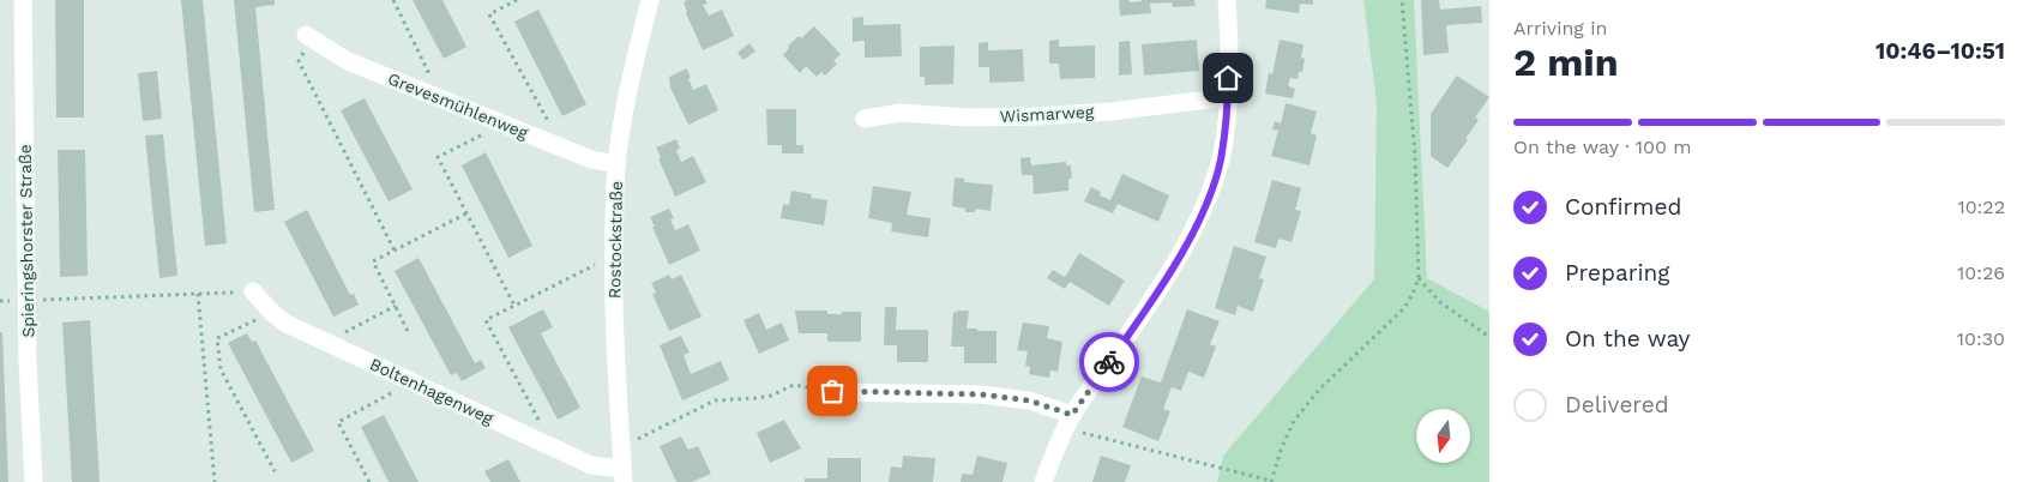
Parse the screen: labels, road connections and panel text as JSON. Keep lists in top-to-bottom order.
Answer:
{
  "streets": {
    "street": [
      "Grevesmühlenweg",
      "Wismarweg",
      "Rostockstraße",
      "Spieringshorster Straße",
      "Boltenhagenweg"
    ]
  },
  "crossings": [
    ["Grevesmühlenweg", "Rostockstraße"],
    ["Rostockstraße", "Boltenhagenweg"]
  ],
  "north": "bottom",
  "page": {
    "heading": ["2 min", "Arriving in", "10:46–10:51"],
    "bar": "On the way · 100 m",
    "list": [
      ["Confirmed", "10:22"],
      ["Preparing", "10:26"],
      ["On the way", "10:30"],
      "Delivered"
    ]
  }
}
